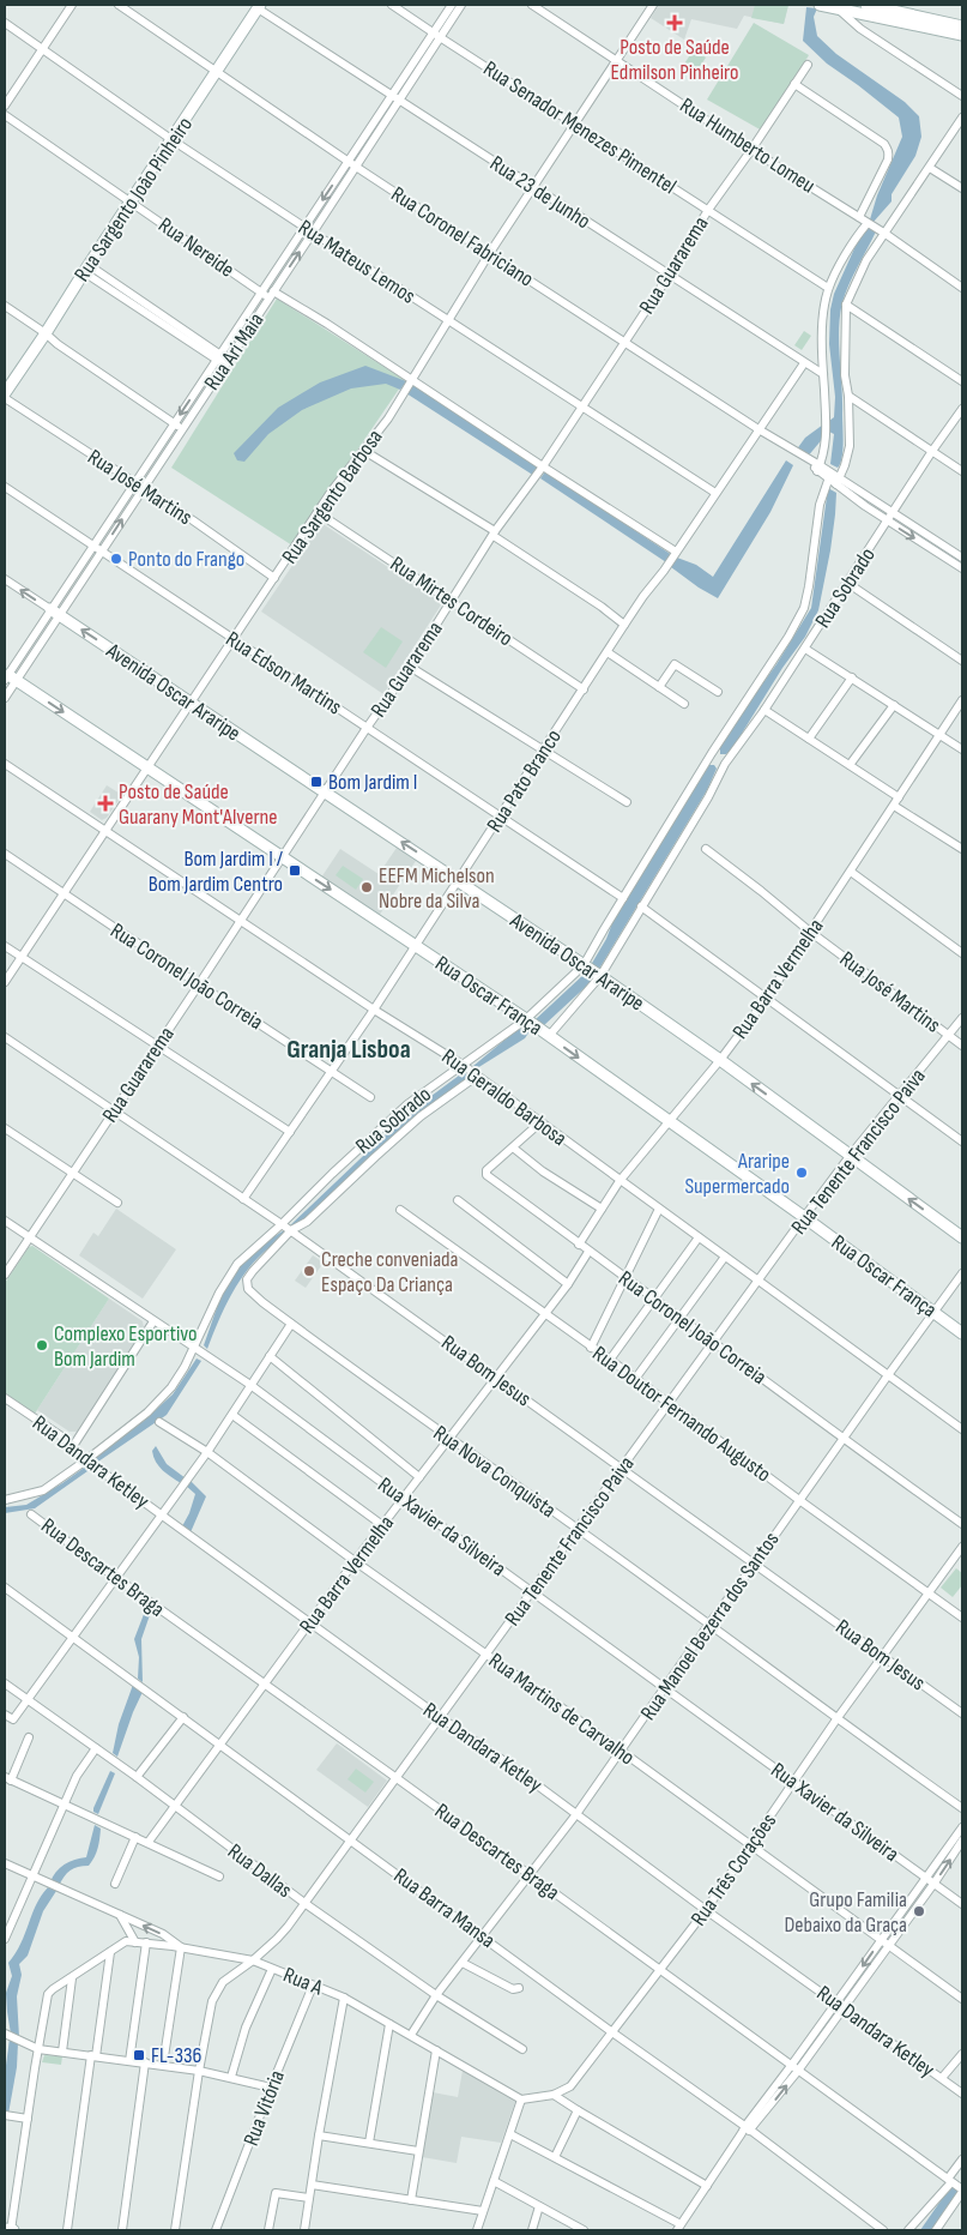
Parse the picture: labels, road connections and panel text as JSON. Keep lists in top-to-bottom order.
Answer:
{
  "streets": {
    "street": [
      "Rua Senador Menezes Pimentel",
      "Rua Humberto Lomeu",
      "Rua 23 de Junho",
      "Rua Sargento João Pinheiro",
      "Rua Coronel Fabriciano",
      "Rua Nereide",
      "Rua Mateus Lemos",
      "Rua Guararema",
      "Rua Ari Maia",
      "Rua José Martins",
      "Rua Sargento Barbosa",
      "Rua Sobrado",
      "Rua Mirtes Cordeiro",
      "Rua Edson Martins",
      "Avenida Oscar Araripe",
      "Rua Pato Branco",
      "Rua Coronel João Correia",
      "Rua Barra Vermelha",
      "Rua Oscar França",
      "Rua Geraldo Barbosa",
      "Rua Tenente Francisco Paiva",
      "Rua Bom Jesus",
      "Rua Doutor Fernando Augusto",
      "Rua Dandara Ketley",
      "Rua Nova Conquista",
      "Rua Xavier da Silveira",
      "Rua Descartes Braga",
      "Rua Manoel Bezerra dos Santos",
      "Rua Martins de Carvalho",
      "Rua Três Corações",
      "Rua Dallas",
      "Rua Barra Mansa",
      "Rua A",
      "Rua Vitória"
    ]
  },
  "crossings": [
    ["Rua Senador Menezes Pimentel", "Rua Guararema"],
    ["Rua Senador Menezes Pimentel", "Rua Ari Maia"],
    ["Rua Senador Menezes Pimentel", "Rua Sargento Barbosa"],
    ["Rua Humberto Lomeu", "Rua Guararema"],
    ["Rua Humberto Lomeu", "Rua Sargento Barbosa"],
    ["Rua 23 de Junho", "Rua Sargento João Pinheiro"],
    ["Rua 23 de Junho", "Rua Guararema"],
    ["Rua 23 de Junho", "Rua Ari Maia"],
    ["Rua 23 de Junho", "Rua Sargento Barbosa"],
    ["Rua 23 de Junho", "Rua Pato Branco"],
    ["Rua Sargento João Pinheiro", "Rua Coronel Fabriciano"],
    ["Rua Sargento João Pinheiro", "Rua Nereide"],
    ["Rua Sargento João Pinheiro", "Rua Mateus Lemos"],
    ["Rua Coronel Fabriciano", "Rua Guararema"],
    ["Rua Coronel Fabriciano", "Rua Ari Maia"],
    ["Rua Coronel Fabriciano", "Rua Sargento Barbosa"],
    ["Rua Coronel Fabriciano", "Rua Sobrado"],
    ["Rua Coronel Fabriciano", "Rua Pato Branco"],
    ["Rua Nereide", "Rua Guararema"],
    ["Rua Nereide", "Rua Ari Maia"],
    ["Rua Nereide", "Rua Sargento Barbosa"],
    ["Rua Nereide", "Rua Pato Branco"],
    ["Rua Mateus Lemos", "Rua Guararema"],
    ["Rua Mateus Lemos", "Rua Ari Maia"],
    ["Rua Mateus Lemos", "Rua Sargento Barbosa"],
    ["Rua Mateus Lemos", "Rua Pato Branco"],
    ["Rua Guararema", "Rua Mirtes Cordeiro"],
    ["Rua Guararema", "Rua Edson Martins"],
    ["Rua Guararema", "Avenida Oscar Araripe"],
    ["Rua Guararema", "Rua Coronel João Correia"],
    ["Rua Guararema", "Rua Oscar França"],
    ["Rua Guararema", "Rua Geraldo Barbosa"],
    ["Rua Guararema", "Rua Bom Jesus"],
    ["Rua Guararema", "Rua Xavier da Silveira"],
    ["Rua Ari Maia", "Rua José Martins"],
    ["Rua Ari Maia", "Rua Edson Martins"],
    ["Rua Ari Maia", "Avenida Oscar Araripe"],
    ["Rua Ari Maia", "Rua Oscar França"],
    ["Rua José Martins", "Rua Sargento Barbosa"],
    ["Rua José Martins", "Rua Barra Vermelha"],
    ["Rua José Martins", "Rua Tenente Francisco Paiva"],
    ["Rua Sargento Barbosa", "Rua Mirtes Cordeiro"],
    ["Rua Sargento Barbosa", "Rua Edson Martins"],
    ["Rua Sargento Barbosa", "Avenida Oscar Araripe"],
    ["Rua Sargento Barbosa", "Rua Coronel João Correia"],
    ["Rua Sargento Barbosa", "Rua Oscar França"],
    ["Rua Sargento Barbosa", "Rua Geraldo Barbosa"],
    ["Rua Sobrado", "Rua Edson Martins"],
    ["Rua Sobrado", "Avenida Oscar Araripe"],
    ["Rua Sobrado", "Rua Oscar França"],
    ["Rua Sobrado", "Rua Geraldo Barbosa"],
    ["Rua Sobrado", "Rua Bom Jesus"],
    ["Rua Sobrado", "Rua Dandara Ketley"],
    ["Rua Sobrado", "Rua Xavier da Silveira"],
    ["Rua Mirtes Cordeiro", "Rua Pato Branco"],
    ["Rua Edson Martins", "Rua Pato Branco"],
    ["Avenida Oscar Araripe", "Rua Pato Branco"],
    ["Avenida Oscar Araripe", "Rua Barra Vermelha"],
    ["Avenida Oscar Araripe", "Rua Tenente Francisco Paiva"],
    ["Rua Pato Branco", "Rua Coronel João Correia"],
    ["Rua Pato Branco", "Rua Oscar França"],
    ["Rua Pato Branco", "Rua Geraldo Barbosa"],
    ["Rua Pato Branco", "Rua Bom Jesus"],
    ["Rua Coronel João Correia", "Rua Barra Vermelha"],
    ["Rua Coronel João Correia", "Rua Geraldo Barbosa"],
    ["Rua Coronel João Correia", "Rua Tenente Francisco Paiva"],
    ["Rua Coronel João Correia", "Rua Manoel Bezerra dos Santos"],
    ["Rua Barra Vermelha", "Rua Oscar França"],
    ["Rua Barra Vermelha", "Rua Geraldo Barbosa"],
    ["Rua Barra Vermelha", "Rua Bom Jesus"],
    ["Rua Barra Vermelha", "Rua Doutor Fernando Augusto"],
    ["Rua Barra Vermelha", "Rua Dandara Ketley"],
    ["Rua Barra Vermelha", "Rua Nova Conquista"],
    ["Rua Barra Vermelha", "Rua Xavier da Silveira"],
    ["Rua Barra Vermelha", "Rua Descartes Braga"],
    ["Rua Barra Vermelha", "Rua Martins de Carvalho"],
    ["Rua Barra Vermelha", "Rua Dallas"],
    ["Rua Barra Vermelha", "Rua Barra Mansa"],
    ["Rua Oscar França", "Rua Tenente Francisco Paiva"],
    ["Rua Oscar França", "Rua Manoel Bezerra dos Santos"],
    ["Rua Geraldo Barbosa", "Rua Tenente Francisco Paiva"],
    ["Rua Geraldo Barbosa", "Rua Manoel Bezerra dos Santos"],
    ["Rua Tenente Francisco Paiva", "Rua Bom Jesus"],
    ["Rua Tenente Francisco Paiva", "Rua Doutor Fernando Augusto"],
    ["Rua Tenente Francisco Paiva", "Rua Dandara Ketley"],
    ["Rua Tenente Francisco Paiva", "Rua Nova Conquista"],
    ["Rua Tenente Francisco Paiva", "Rua Xavier da Silveira"],
    ["Rua Tenente Francisco Paiva", "Rua Descartes Braga"],
    ["Rua Tenente Francisco Paiva", "Rua Martins de Carvalho"],
    ["Rua Tenente Francisco Paiva", "Rua Dallas"],
    ["Rua Tenente Francisco Paiva", "Rua Barra Mansa"],
    ["Rua Tenente Francisco Paiva", "Rua A"],
    ["Rua Bom Jesus", "Rua Nova Conquista"],
    ["Rua Bom Jesus", "Rua Manoel Bezerra dos Santos"],
    ["Rua Bom Jesus", "Rua Três Corações"],
    ["Rua Doutor Fernando Augusto", "Rua Manoel Bezerra dos Santos"],
    ["Rua Doutor Fernando Augusto", "Rua Três Corações"],
    ["Rua Dandara Ketley", "Rua Manoel Bezerra dos Santos"],
    ["Rua Dandara Ketley", "Rua Três Corações"],
    ["Rua Nova Conquista", "Rua Manoel Bezerra dos Santos"],
    ["Rua Nova Conquista", "Rua Três Corações"],
    ["Rua Xavier da Silveira", "Rua Manoel Bezerra dos Santos"],
    ["Rua Xavier da Silveira", "Rua Três Corações"],
    ["Rua Descartes Braga", "Rua Manoel Bezerra dos Santos"],
    ["Rua Descartes Braga", "Rua Três Corações"],
    ["Rua Manoel Bezerra dos Santos", "Rua Martins de Carvalho"],
    ["Rua Manoel Bezerra dos Santos", "Rua Dallas"],
    ["Rua Manoel Bezerra dos Santos", "Rua Barra Mansa"],
    ["Rua Manoel Bezerra dos Santos", "Rua A"],
    ["Rua Martins de Carvalho", "Rua Três Corações"],
    ["Rua Três Corações", "Rua Barra Mansa"],
    ["Rua Três Corações", "Rua A"],
    ["Rua A", "Rua Vitória"]
  ],
  "one_way": ["Rua Oscar França"],
  "districts": ["Granja Lisboa"],
  "places": {
    "health": ["Posto de Saúde Edmilson Pinheiro", "Posto de Saúde Guarany Mont'Alverne"],
    "other": [
      "Ponto do Frango",
      "EEFM Michelson Nobre da Silva",
      "Araripe Supermercado",
      "Creche conveniada Espaço Da Criança",
      "Complexo Esportivo Bom Jardim",
      "Grupo Familia Debaixo da Graça"
    ],
    "transit": ["Bom Jardim I", "Bom Jardim I / Bom Jardim Centro", "FL-336"]
  }
}
